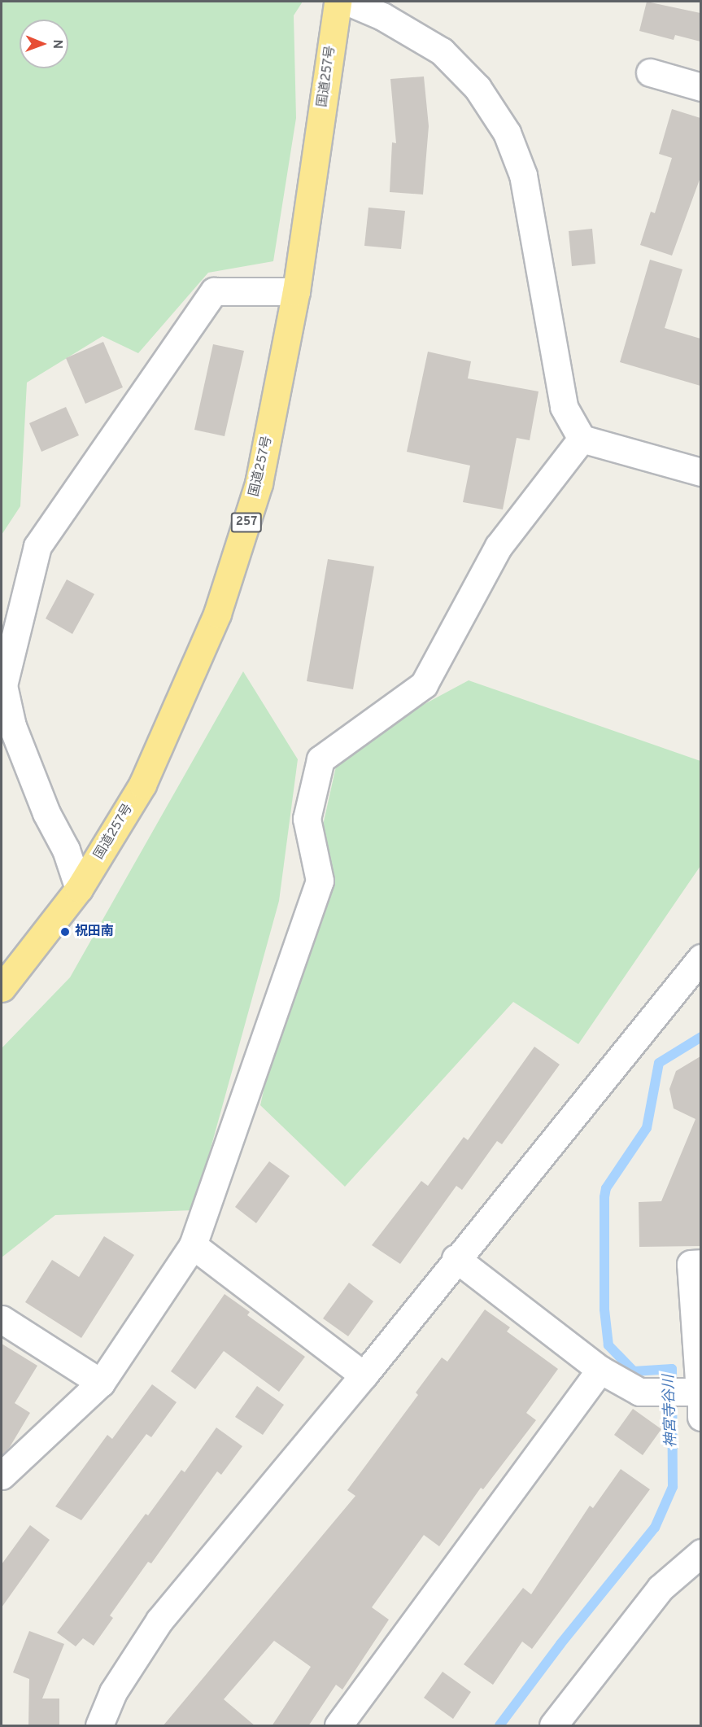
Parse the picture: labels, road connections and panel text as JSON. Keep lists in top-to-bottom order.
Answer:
{
  "streets": {
    "highway": ["国道257号", "257"]
  },
  "water": ["神宮寺谷川"],
  "places": ["祝田南"],
  "north": "right"
}
